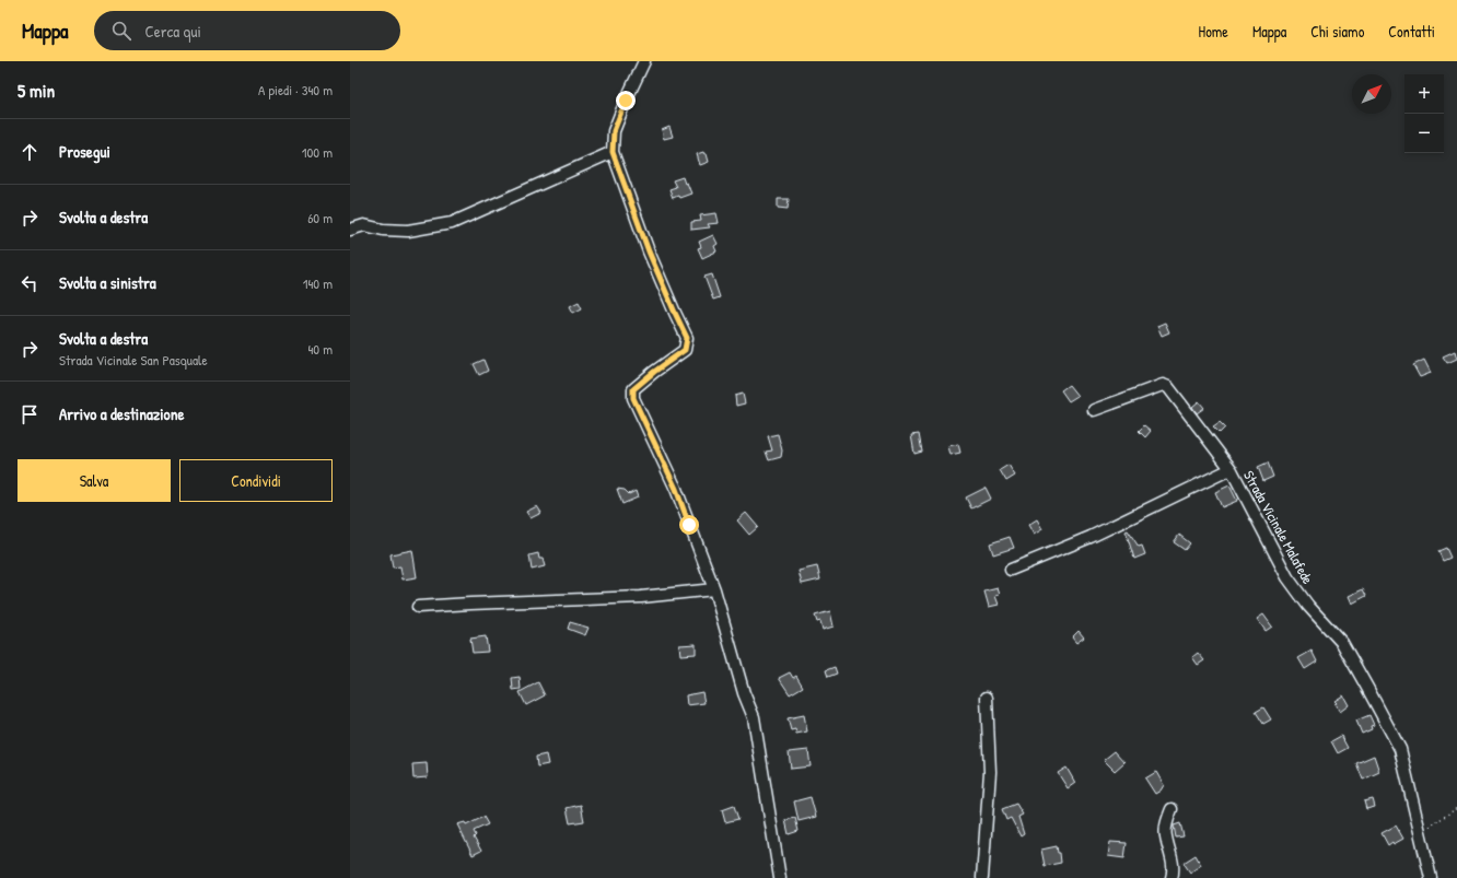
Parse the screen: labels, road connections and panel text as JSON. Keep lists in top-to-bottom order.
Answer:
{
  "streets": {
    "street": ["Strada Vicinale Malafede"]
  },
  "north": "top right",
  "page": {
    "header": "Mappa",
    "search": "Cerca qui",
    "nav": [
      "Home",
      "Mappa",
      "Chi siamo",
      "Contatti"
    ],
    "heading": ["5 min", "A piedi · 340 m"],
    "map_buttons": ["+", "−"],
    "list": [
      ["Prosegui", "100 m"],
      ["Svolta a destra", "60 m"],
      ["Svolta a sinistra", "140 m"],
      ["Svolta a destra", "Strada Vicinale San Pasquale", "40 m"],
      "Arrivo a destinazione"
    ],
    "buttons": ["Salva", "Condividi"]
  }
}
